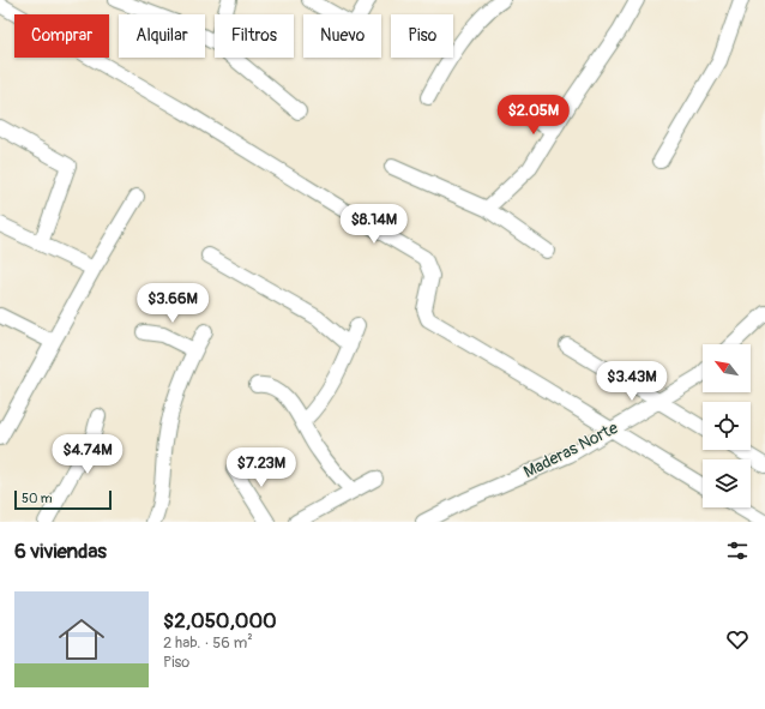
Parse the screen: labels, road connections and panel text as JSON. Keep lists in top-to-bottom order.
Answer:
{
  "streets": {
    "street": ["Maderas Norte"]
  },
  "scale_bar": "50 m",
  "north": "top left",
  "page": {
    "chip": [
      "Comprar",
      "Alquilar",
      "Filtros",
      "Nuevo",
      "Piso"
    ],
    "price": [
      "$2.05M",
      "$8.14M",
      "$3.66M",
      "$3.43M",
      "$4.74M",
      "$7.23M"
    ],
    "scale": "50 m",
    "heading": "6 viviendas",
    "list": [
      {
        "name": "$2,050,000",
        "note": "2 hab. · 56 m² · Piso"
      }
    ]
  }
}
